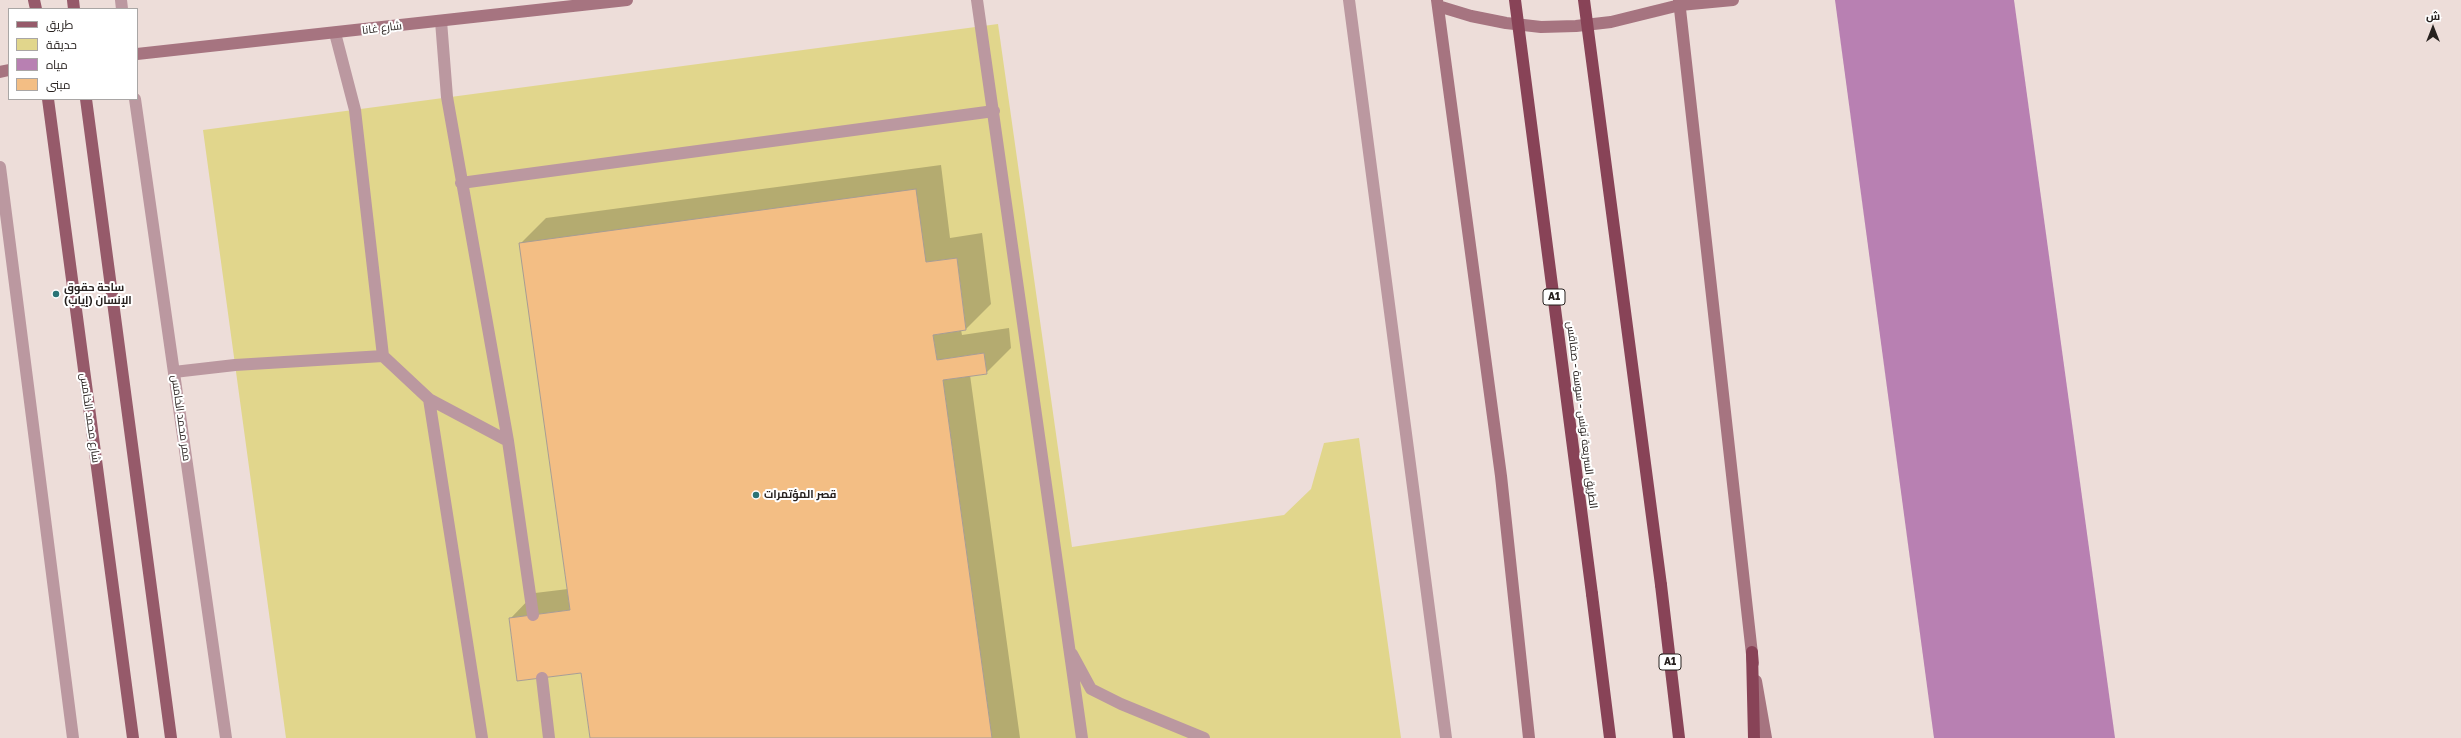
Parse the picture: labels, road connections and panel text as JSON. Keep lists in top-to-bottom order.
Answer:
{
  "streets": {
    "highway": ["A1", "الطريق السريعة تونس - سوسة - صفاقس"],
    "main road": ["شارع غانا", "شارع محمد الخامس"],
    "street": ["ممر محمد الخامس"]
  },
  "places": ["ساحة حقوق الإنسان (إياب)", "قصر المؤتمرات"],
  "legend": [
    "طريق",
    "حديقة",
    "مياه",
    "مبنى"
  ],
  "north": "top"
}
